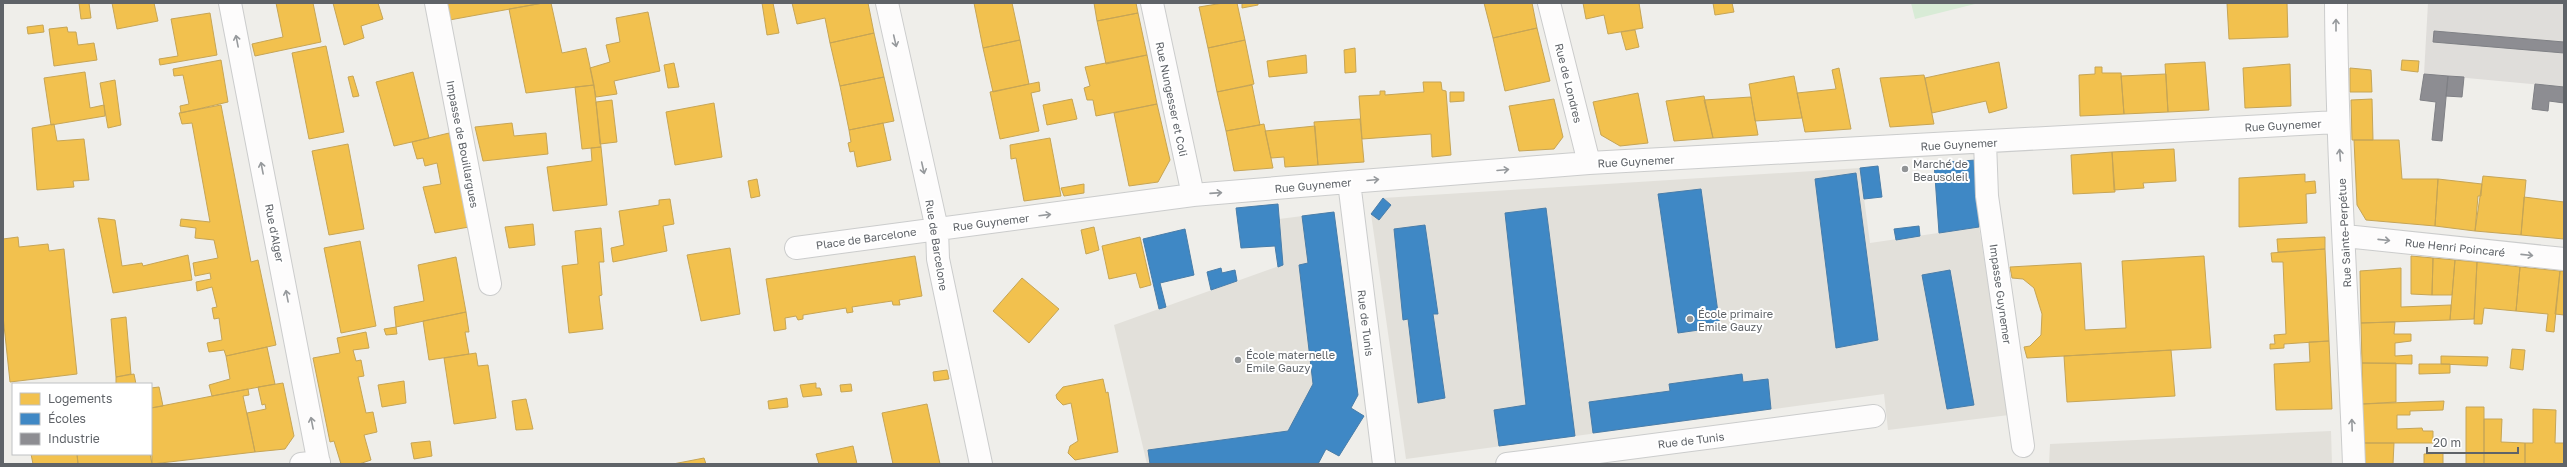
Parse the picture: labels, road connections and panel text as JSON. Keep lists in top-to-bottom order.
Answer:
{
  "streets": {
    "street": [
      "Rue de Londres",
      "Rue Nungesser et Coli",
      "Rue Guynemer",
      "Impasse de Bouillargues",
      "Rue d'Alger",
      "Rue Sainte-Perpétue",
      "Place de Barcelone",
      "Rue de Barcelone",
      "Rue Henri Poincaré",
      "Impasse Guynemer",
      "Rue de Tunis"
    ]
  },
  "crossings": [
    ["Rue de Londres", "Rue Guynemer"],
    ["Rue Nungesser et Coli", "Rue Guynemer"],
    ["Rue Guynemer", "Rue Sainte-Perpétue"],
    ["Rue Guynemer", "Place de Barcelone"],
    ["Rue Guynemer", "Rue de Barcelone"],
    ["Rue Guynemer", "Impasse Guynemer"],
    ["Rue Guynemer", "Rue de Tunis"],
    ["Rue Sainte-Perpétue", "Rue Henri Poincaré"],
    ["Place de Barcelone", "Rue de Barcelone"]
  ],
  "one_way": [
    "Rue Guynemer",
    "Rue d'Alger",
    "Rue Sainte-Perpétue",
    "Rue de Barcelone",
    "Rue Henri Poincaré"
  ],
  "places": ["Marché de Beausoleil", "École primaire Emile Gauzy", "École maternelle Emile Gauzy"],
  "legend": ["Logements", "Écoles", "Industrie"],
  "scale_bar": "20 m"
}
